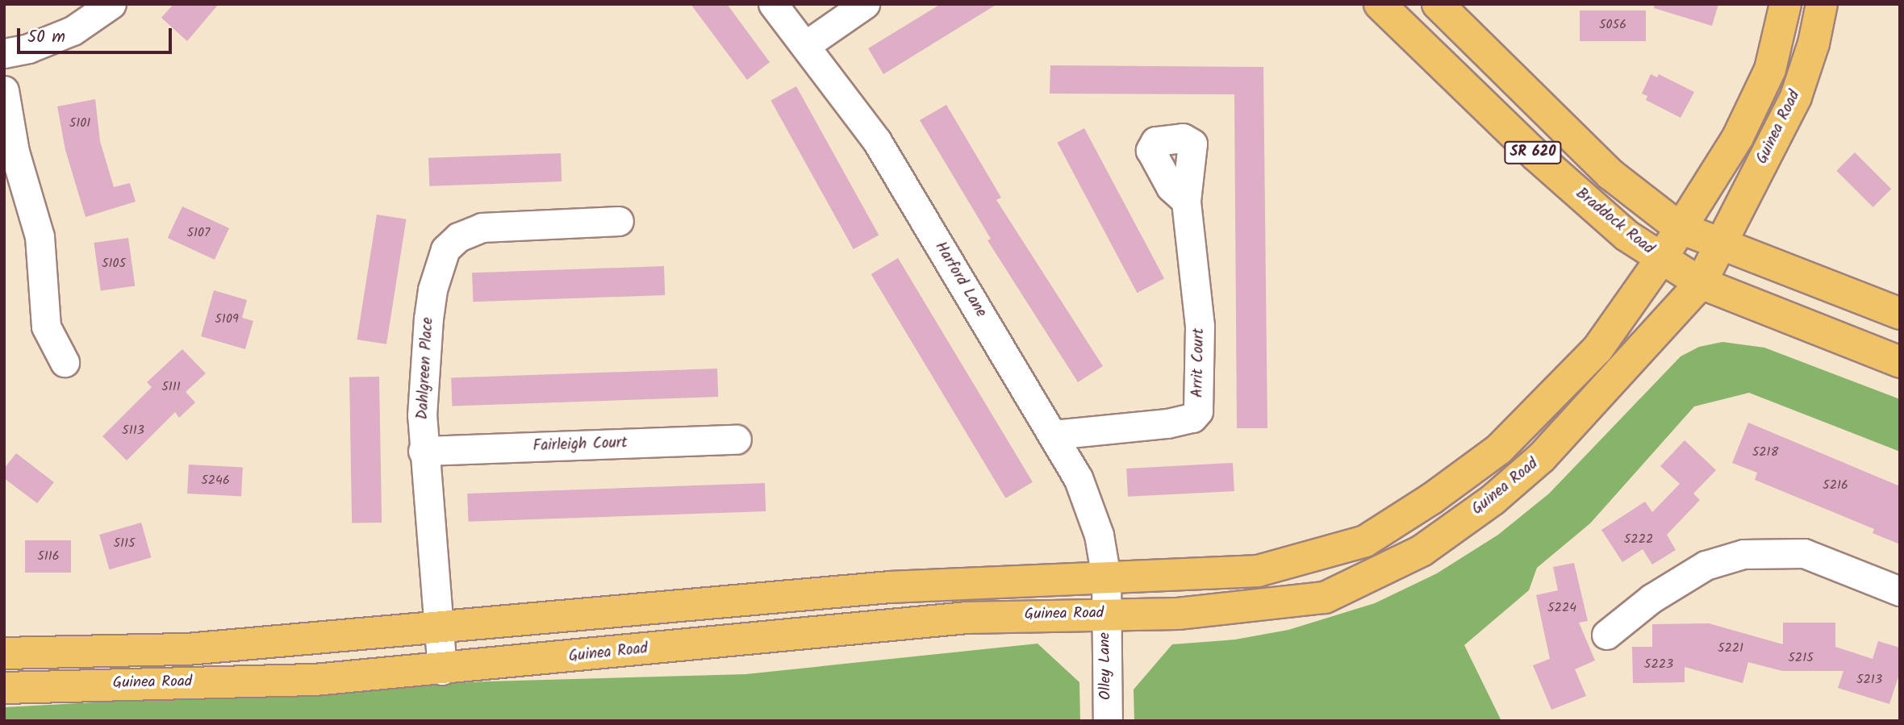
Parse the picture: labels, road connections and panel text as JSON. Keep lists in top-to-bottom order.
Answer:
{
  "streets": {
    "main road": ["Guinea Road", "SR 620", "Braddock Road"],
    "street": [
      "Harford Lane",
      "Arrit Court",
      "Dahlgreen Place",
      "Fairleigh Court",
      "Olley Lane"
    ]
  },
  "crossings": [
    ["Guinea Road", "SR 620"],
    ["Guinea Road", "Braddock Road"],
    ["Guinea Road", "Dahlgreen Place"],
    ["Guinea Road", "Olley Lane"],
    ["Harford Lane", "Arrit Court"],
    ["Harford Lane", "Olley Lane"],
    ["Dahlgreen Place", "Fairleigh Court"]
  ],
  "house_numbers": [
    "5056",
    "5101",
    "5107",
    "5105",
    "5109",
    "5111",
    "5113",
    "5218",
    "5246",
    "5216",
    "5222",
    "5115",
    "5116",
    "5224",
    "5221",
    "5215",
    "5223",
    "5213"
  ],
  "scale_bar": "50 m"
}
